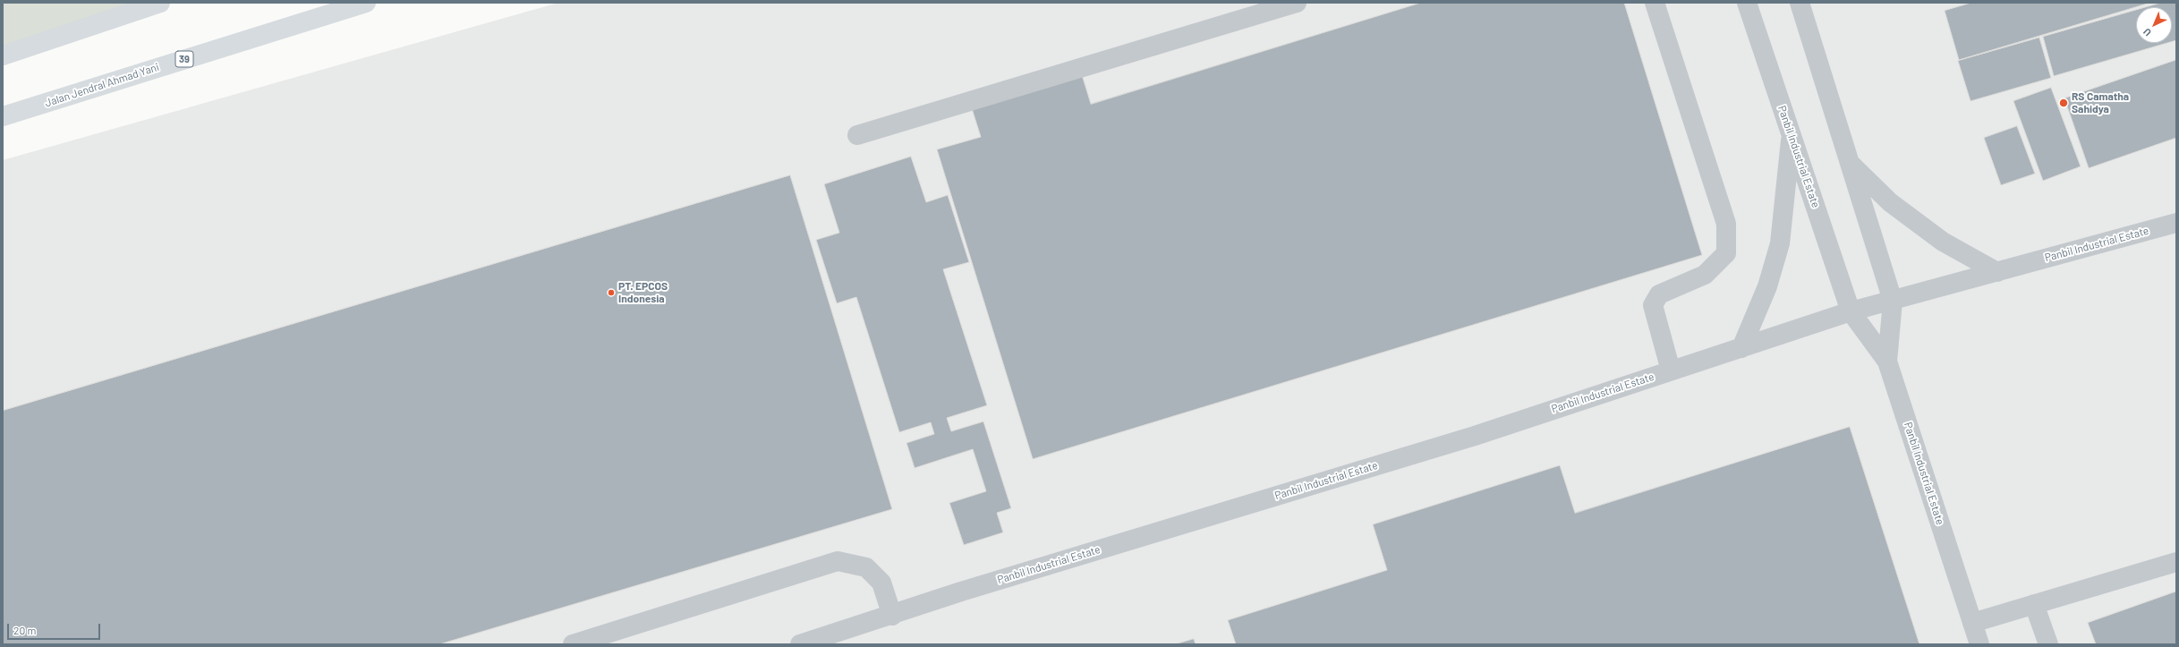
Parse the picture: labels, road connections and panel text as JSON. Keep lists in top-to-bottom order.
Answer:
{
  "streets": {
    "highway": ["39", "Jalan Jendral Ahmad Yani"],
    "lane": ["Panbil Industrial Estate"]
  },
  "places": ["RS Camatha Sahidya", "PT. EPCOS Indonesia"],
  "scale_bar": "20 m",
  "north": "bottom left"
}
